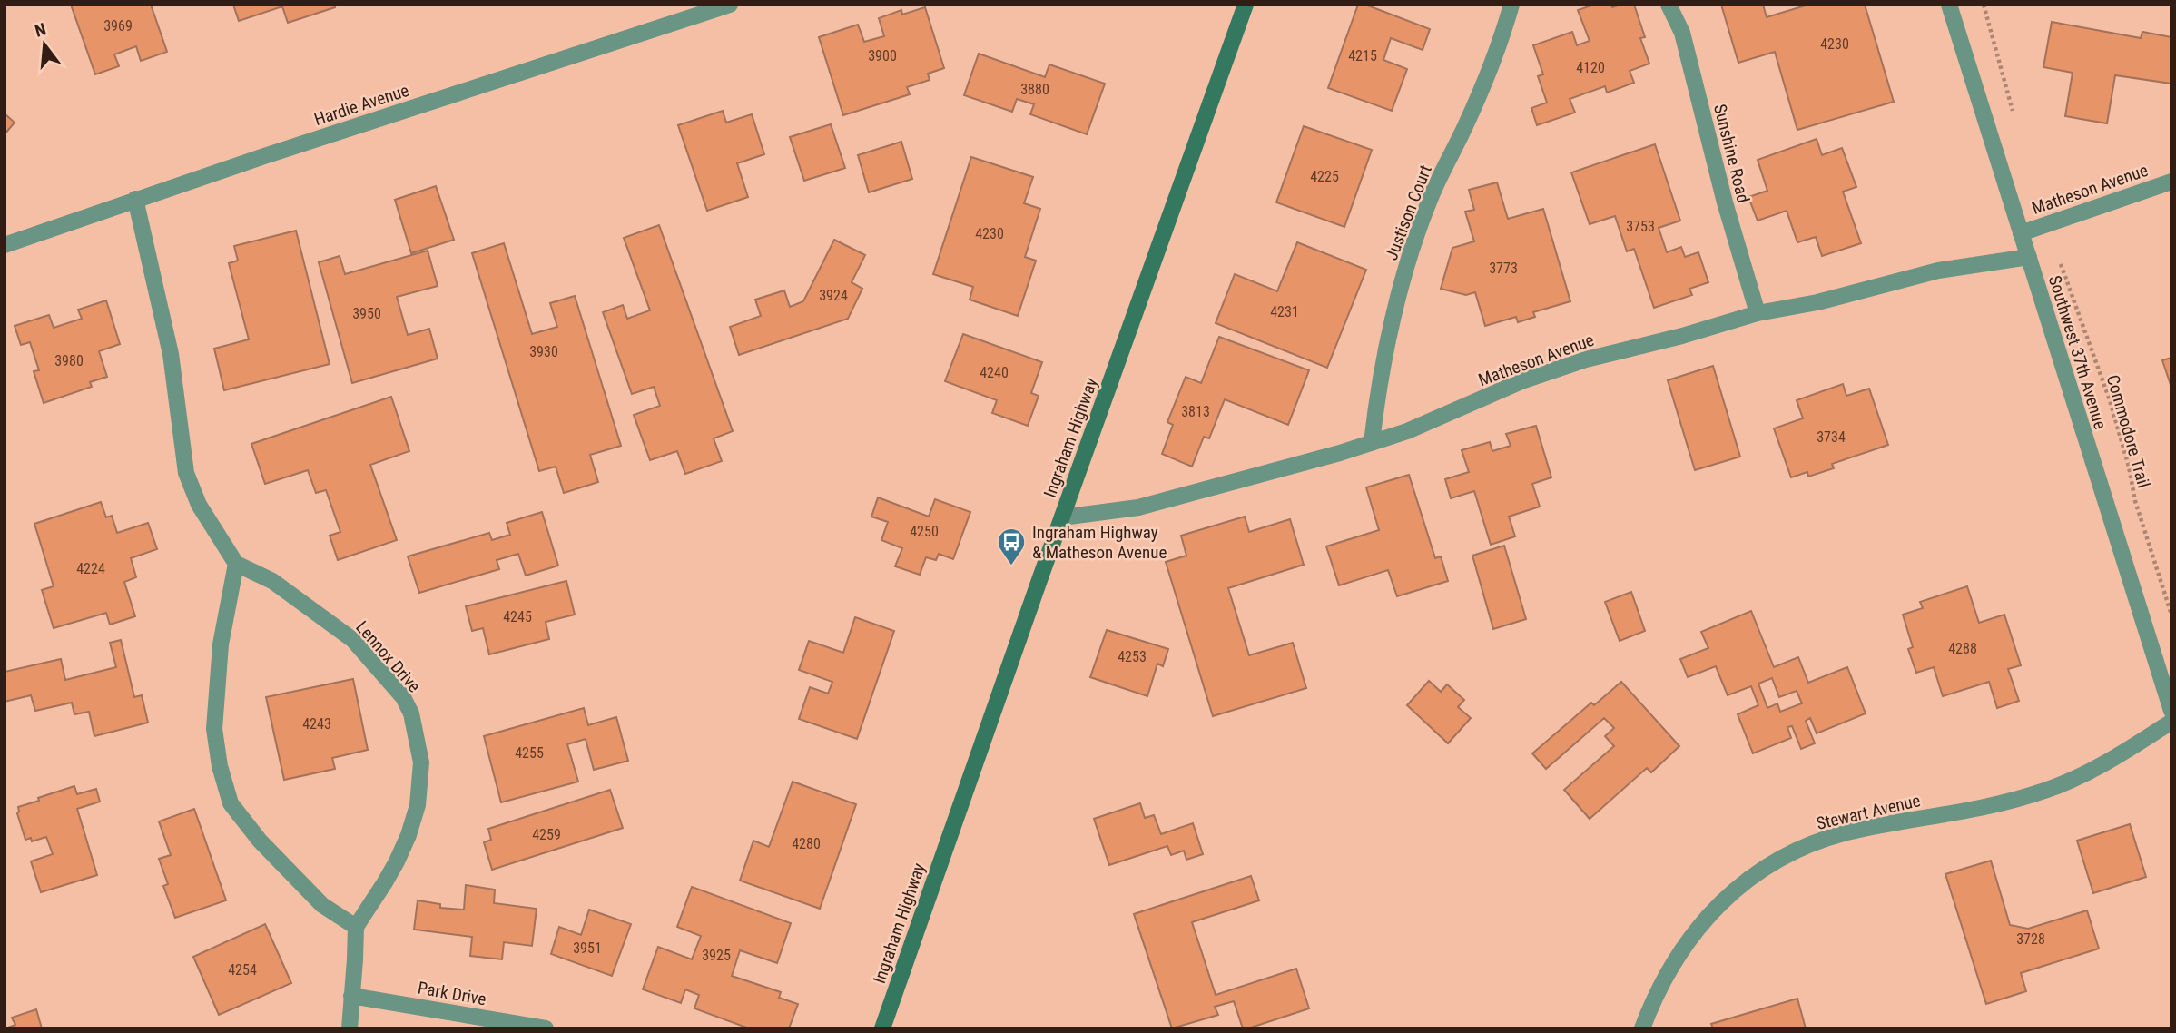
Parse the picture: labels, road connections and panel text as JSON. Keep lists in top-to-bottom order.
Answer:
{
  "streets": {
    "main road": ["Ingraham Highway"],
    "street": [
      "Hardie Avenue",
      "Sunshine Road",
      "Matheson Avenue",
      "Justison Court",
      "Southwest 37th Avenue",
      "Lennox Drive",
      "Stewart Avenue",
      "Park Drive"
    ],
    "path": ["Commodore Trail"]
  },
  "crossings": [
    ["Sunshine Road", "Matheson Avenue"],
    ["Matheson Avenue", "Justison Court"],
    ["Matheson Avenue", "Southwest 37th Avenue"],
    ["Matheson Avenue", "Ingraham Highway"]
  ],
  "places": {
    "bus stop": ["Ingraham Highway & Matheson Avenue"]
  },
  "house_numbers": [
    "3969",
    "4230",
    "3900",
    "4215",
    "4120",
    "3880",
    "4225",
    "3753",
    "4230",
    "3773",
    "3924",
    "4231",
    "3950",
    "3930",
    "3980",
    "4240",
    "3813",
    "3734",
    "4250",
    "4224",
    "4245",
    "4288",
    "4253",
    "4243",
    "4255",
    "4259",
    "4280",
    "3728",
    "3951",
    "3925",
    "4254"
  ],
  "north": "top"
}
